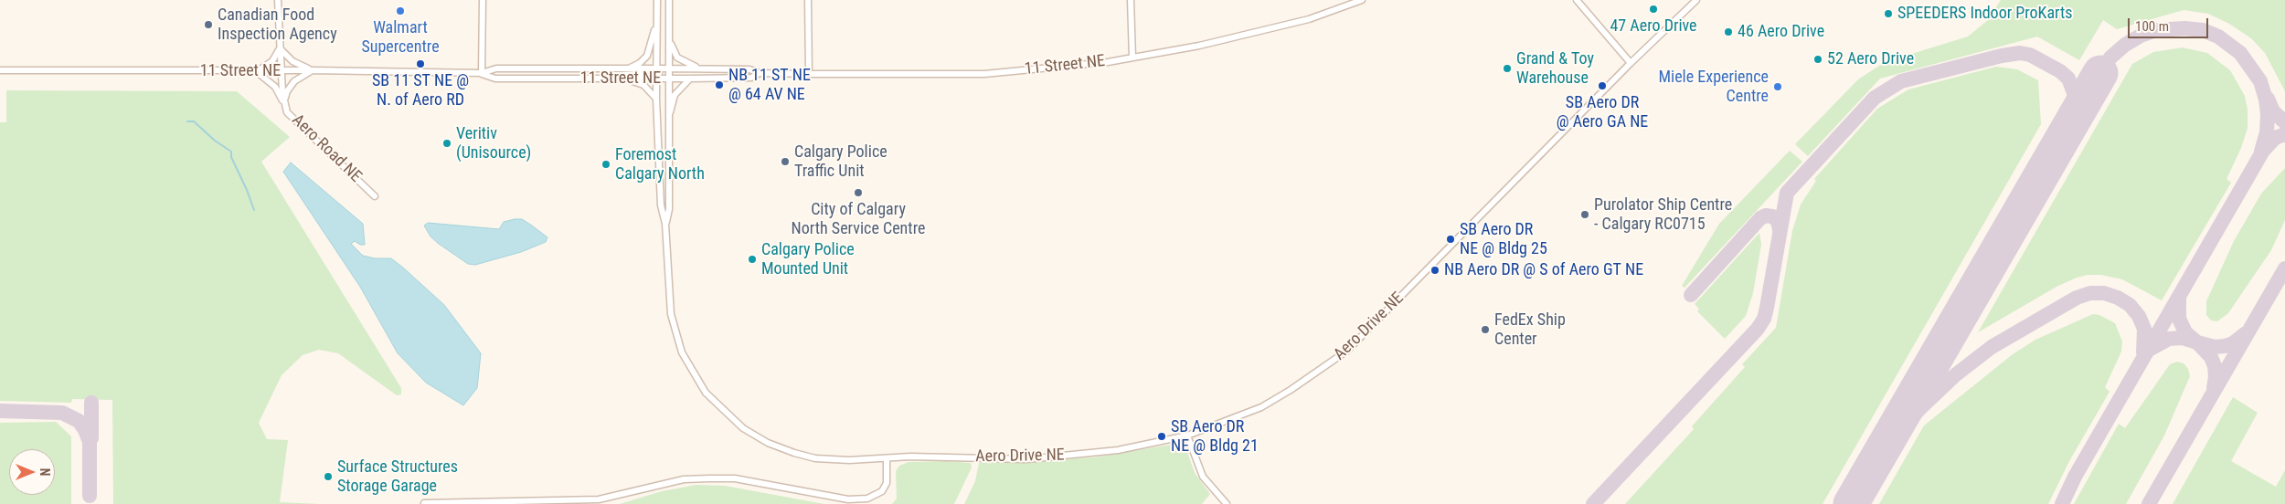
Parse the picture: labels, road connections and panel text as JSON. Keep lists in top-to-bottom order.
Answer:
{
  "streets": {
    "street": ["11 Street NE", "Aero Road NE", "Aero Drive NE"]
  },
  "crossings": [
    ["11 Street NE", "Aero Road NE"]
  ],
  "places": [
    "47 Aero Drive",
    "Walmart Supercentre",
    "SPEEDERS Indoor ProKarts",
    "Canadian Food Inspection Agency",
    "46 Aero Drive",
    "52 Aero Drive",
    "SB 11 ST NE @ N. of Aero RD",
    "Grand & Toy Warehouse",
    "NB 11 ST NE @ 64 AV NE",
    "SB Aero DR @ Aero GA NE",
    "Miele Experience Centre",
    "Veritiv (Unisource)",
    "Calgary Police Traffic Unit",
    "Foremost Calgary North",
    "City of Calgary North Service Centre",
    "Purolator Ship Centre - Calgary RC0715",
    "SB Aero DR NE @ Bldg 25",
    "Calgary Police Mounted Unit",
    "NB Aero DR @ S of Aero GT NE",
    "FedEx Ship Center",
    "SB Aero DR NE @ Bldg 21",
    "Surface Structures Storage Garage"
  ],
  "scale_bar": "100 m",
  "north": "right"
}
